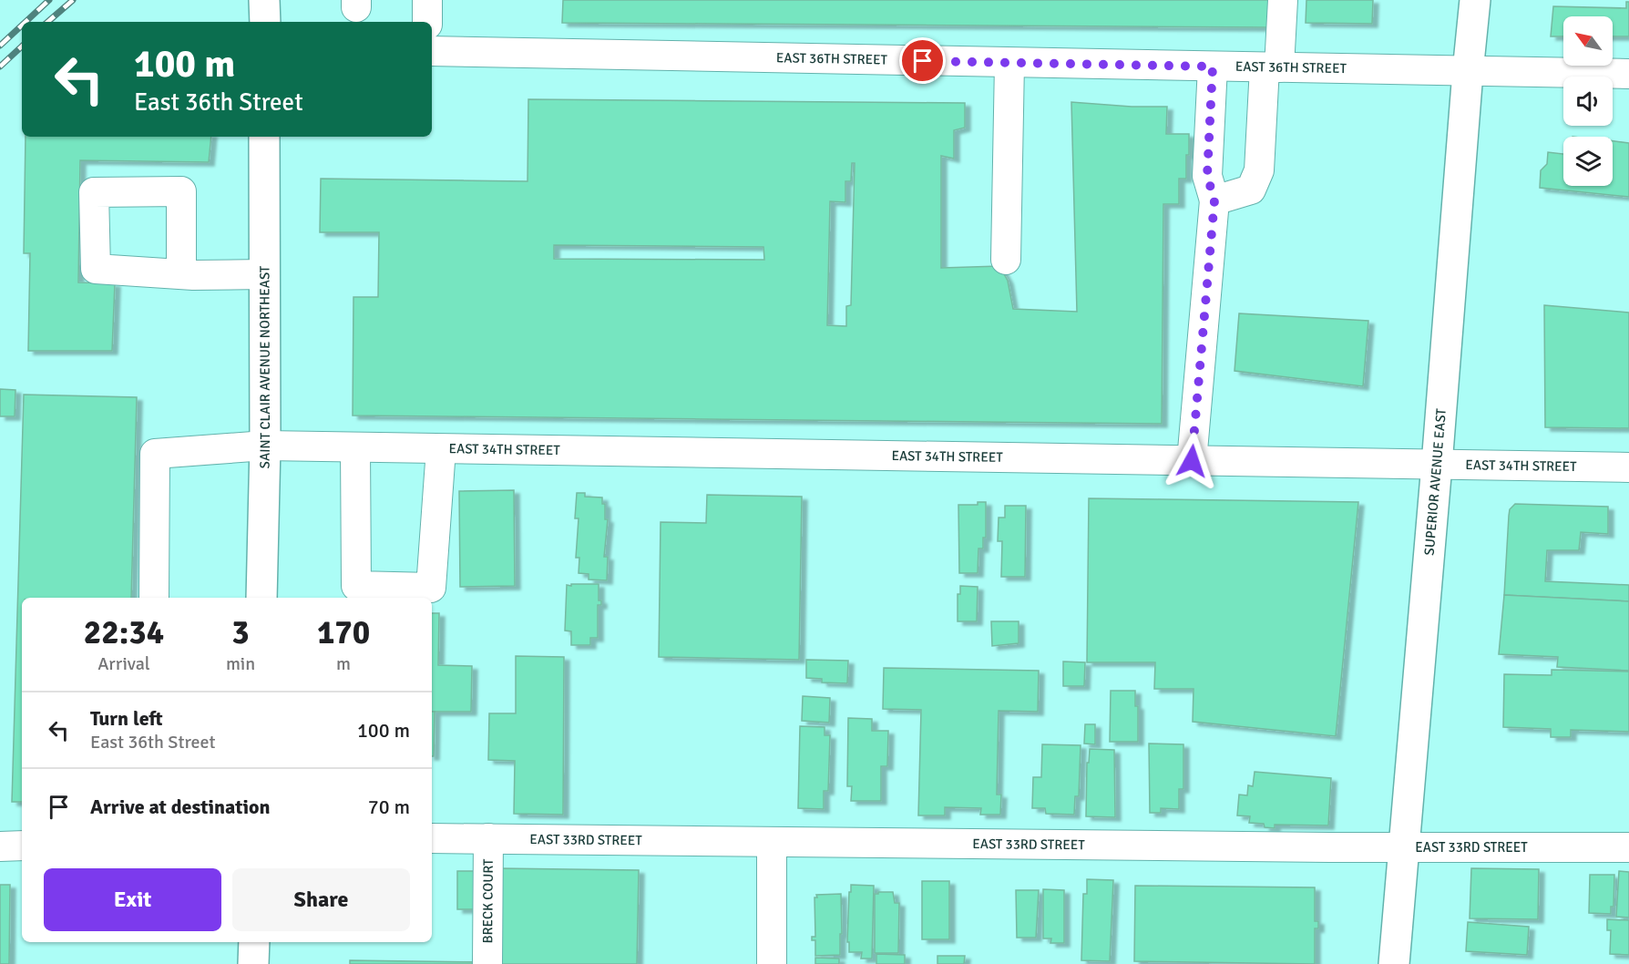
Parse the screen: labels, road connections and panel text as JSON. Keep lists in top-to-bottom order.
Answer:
{
  "streets": {
    "main road": ["SAINT CLAIR AVENUE NORTHEAST", "SUPERIOR AVENUE EAST"],
    "street": [
      "EAST 36TH STREET",
      "EAST 34TH STREET",
      "EAST 33RD STREET",
      "BRECK COURT"
    ]
  },
  "crossings": [
    ["EAST 36TH STREET", "SUPERIOR AVENUE EAST"],
    ["SAINT CLAIR AVENUE NORTHEAST", "EAST 34TH STREET"],
    ["EAST 34TH STREET", "SUPERIOR AVENUE EAST"],
    ["SUPERIOR AVENUE EAST", "EAST 33RD STREET"],
    ["EAST 33RD STREET", "BRECK COURT"]
  ],
  "north": "top left",
  "page": {
    "turn": ["100 m", "East 36th Street"],
    "eta": [
      "22:34",
      "Arrival",
      "3",
      "min",
      "170",
      "m"
    ],
    "list": [
      {
        "name": "Turn left",
        "note": "East 36th Street",
        "value": "100 m"
      },
      {
        "name": "Arrive at destination",
        "value": "70 m"
      }
    ],
    "buttons": ["Exit", "Share"]
  }
}
